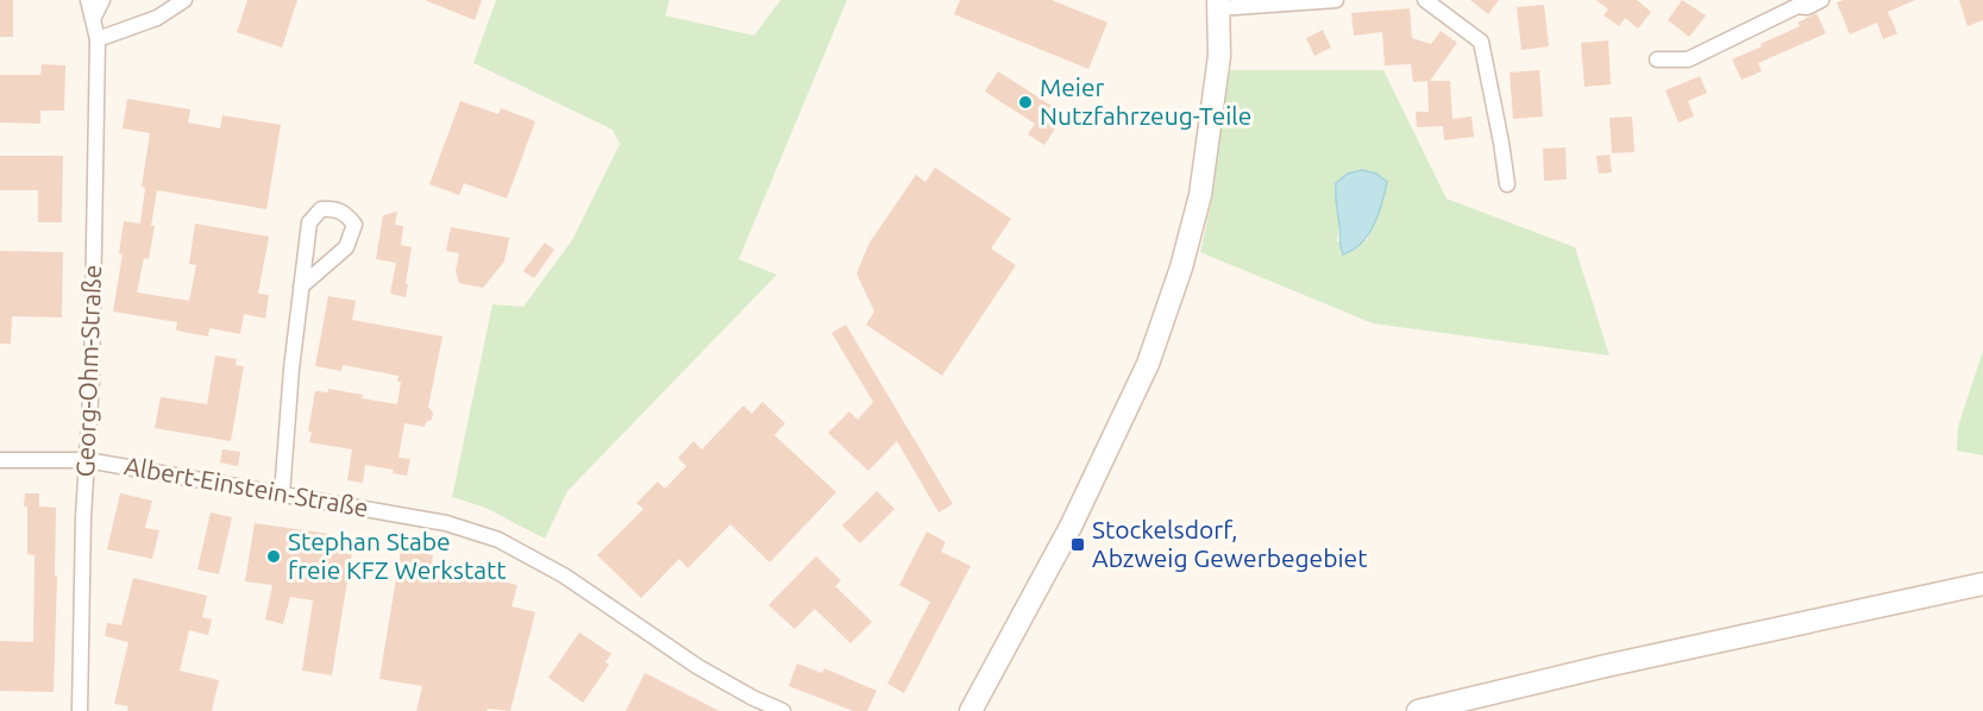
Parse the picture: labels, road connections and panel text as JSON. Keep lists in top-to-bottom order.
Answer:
{
  "streets": {
    "street": ["Georg-Ohm-Straße", "Albert-Einstein-Straße"]
  },
  "crossings": [
    ["Georg-Ohm-Straße", "Albert-Einstein-Straße"]
  ],
  "places": {
    "other": ["Meier Nutzfahrzeug-Teile", "Stephan Stabe freie KFZ Werkstatt"],
    "transit": ["Stockelsdorf, Abzweig Gewerbegebiet"]
  }
}
